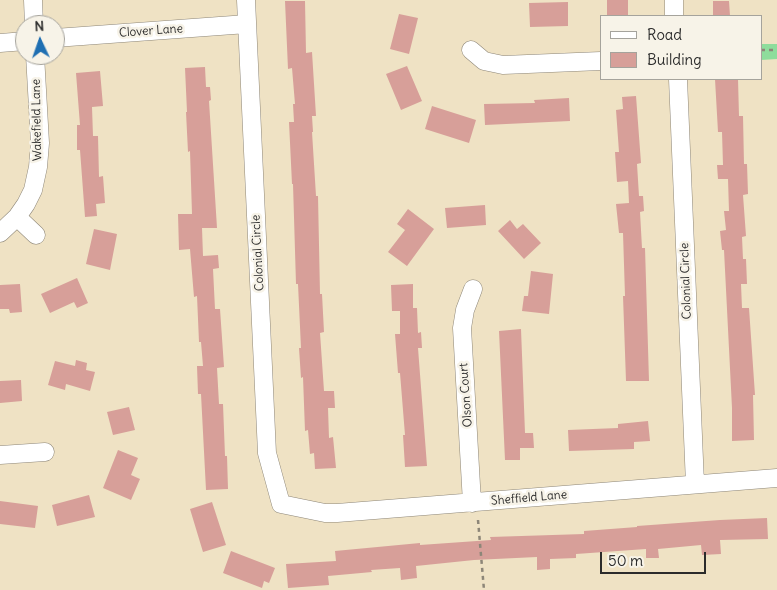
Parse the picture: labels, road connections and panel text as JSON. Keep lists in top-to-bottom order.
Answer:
{
  "streets": {
    "street": [
      "Clover Lane",
      "Wakefield Lane",
      "Colonial Circle",
      "Olson Court",
      "Sheffield Lane"
    ]
  },
  "crossings": [
    ["Clover Lane", "Colonial Circle"],
    ["Colonial Circle", "Sheffield Lane"],
    ["Olson Court", "Sheffield Lane"]
  ],
  "legend": ["Road", "Building"],
  "scale_bar": "50 m",
  "north": "top"
}
